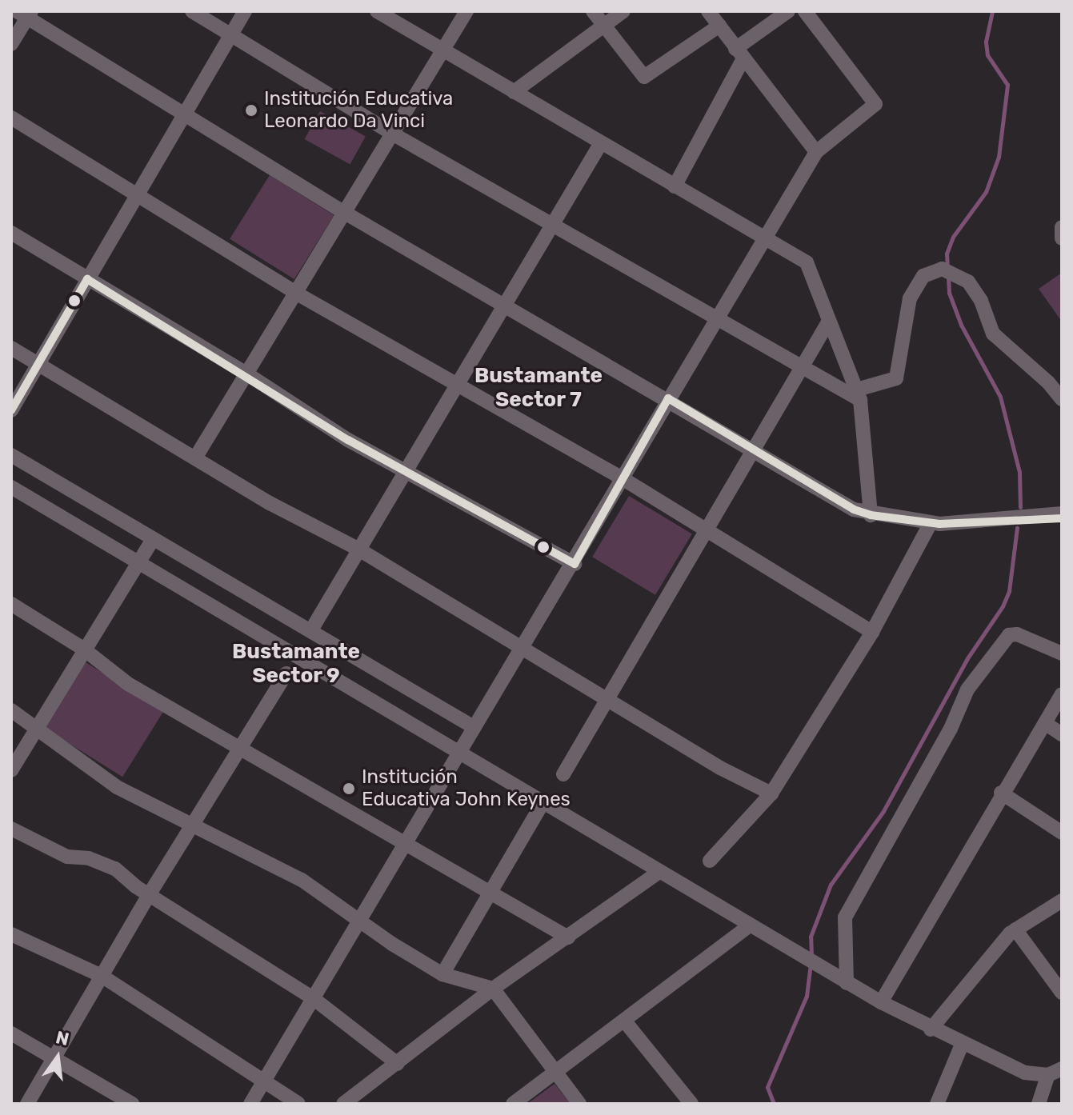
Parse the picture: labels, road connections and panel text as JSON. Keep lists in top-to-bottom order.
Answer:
{
  "districts": ["Bustamante Sector 7", "Bustamante Sector 9"],
  "places": ["Institución Educativa Leonardo Da Vinci", "Institución Educativa John Keynes"],
  "north": "top"
}
